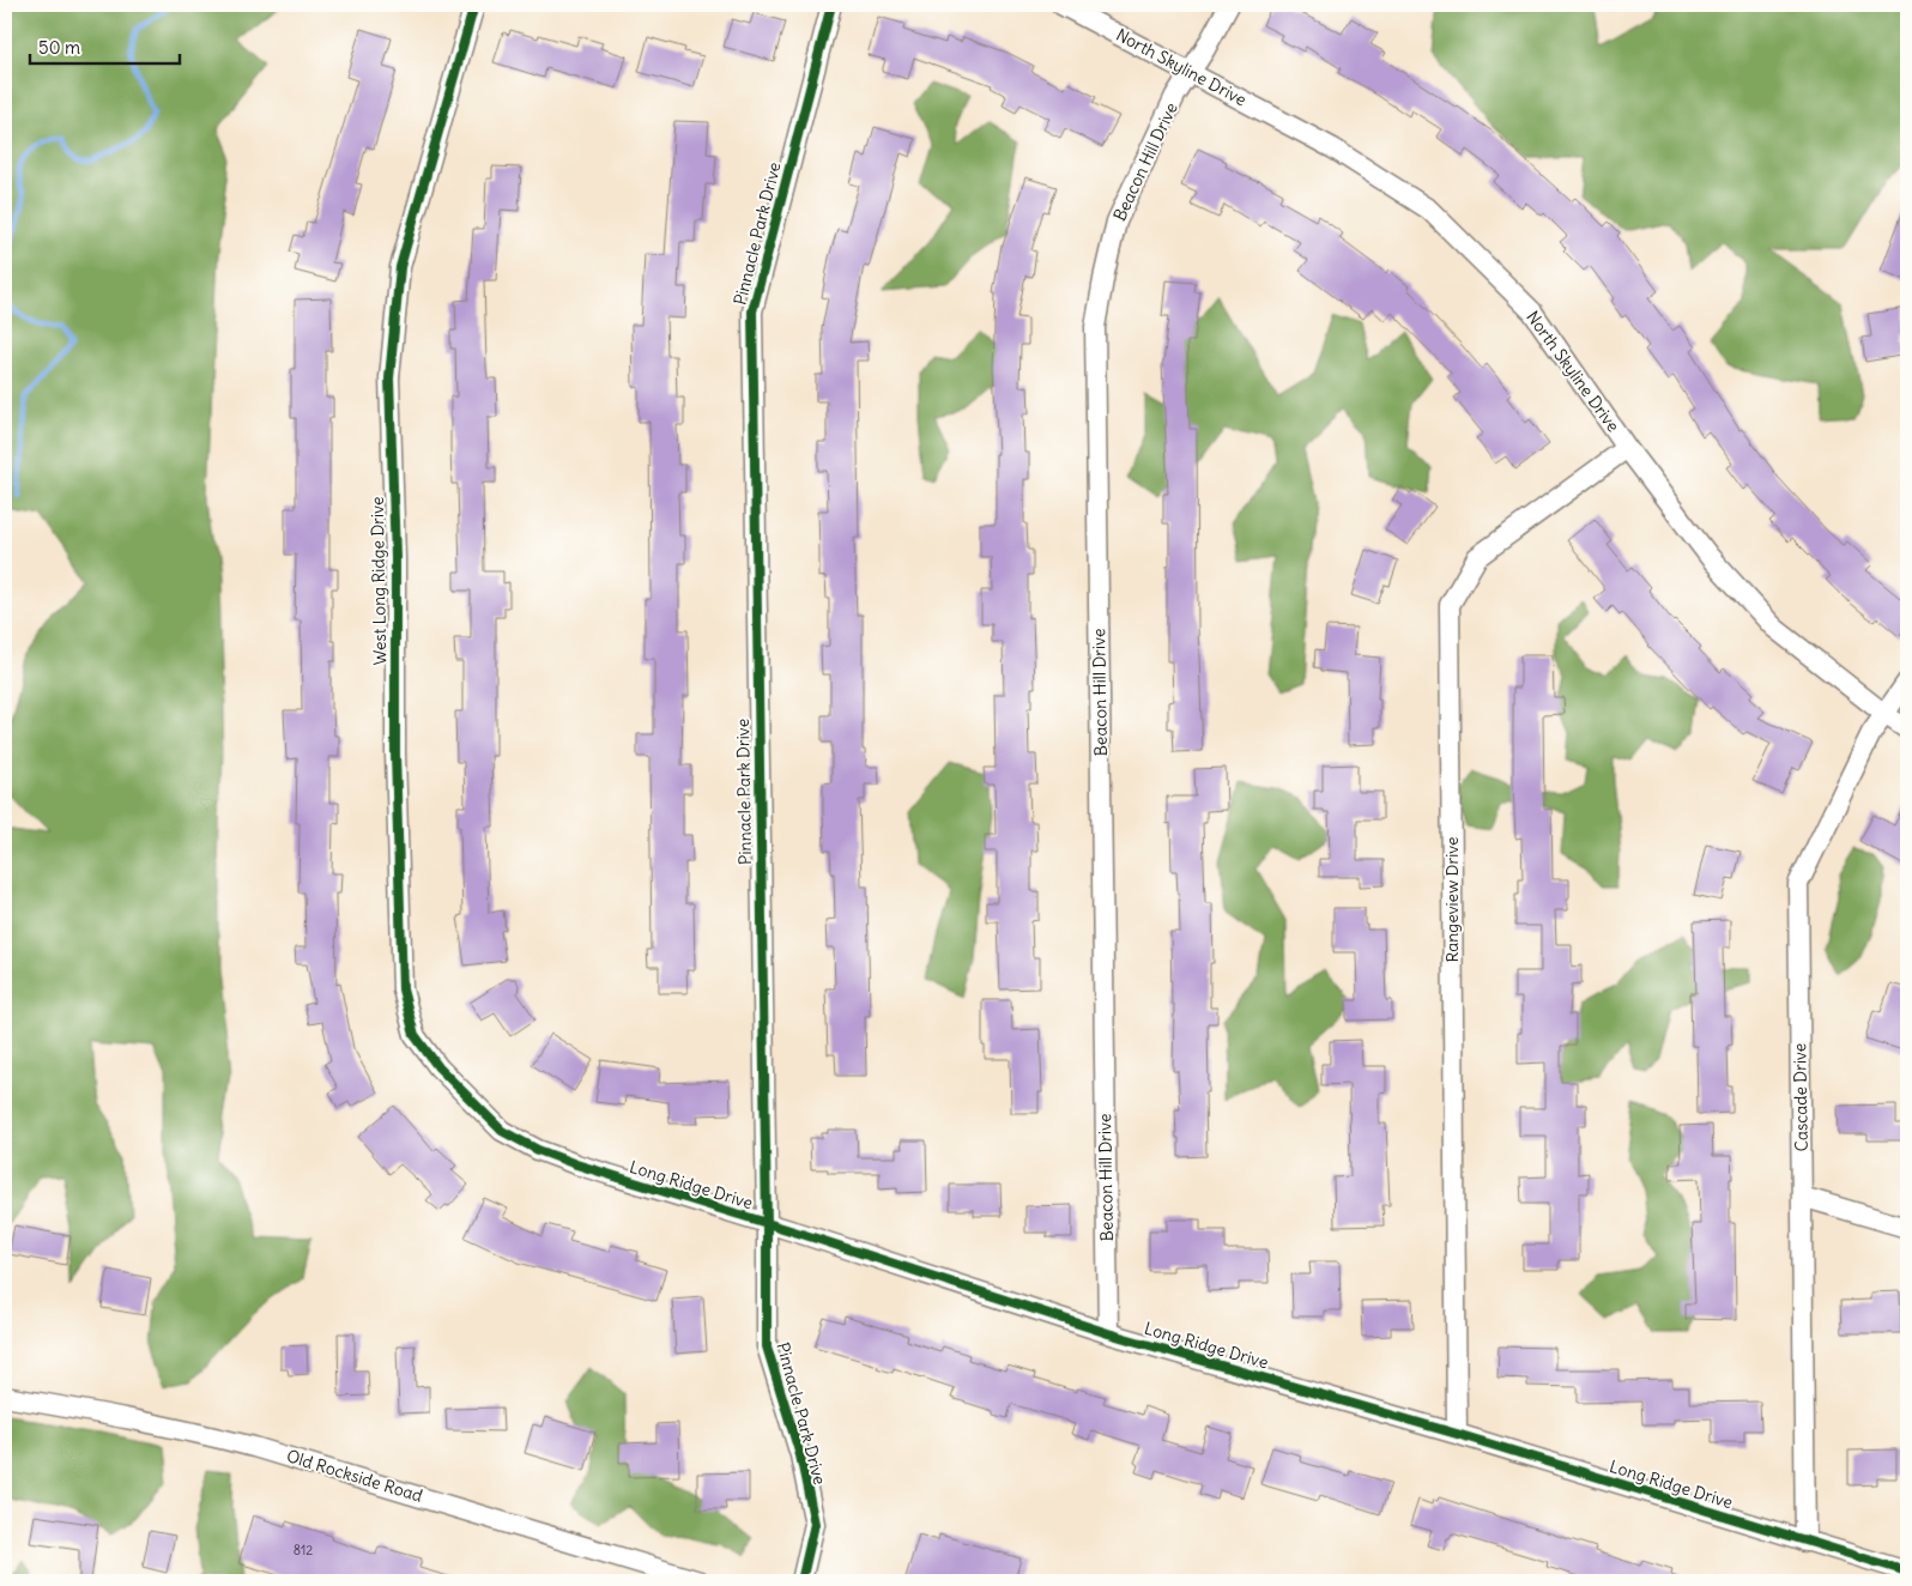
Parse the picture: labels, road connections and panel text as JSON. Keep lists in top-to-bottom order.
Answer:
{
  "streets": {
    "street": [
      "North Skyline Drive",
      "Beacon Hill Drive",
      "Pinnacle Park Drive",
      "West Long Ridge Drive",
      "Rangeview Drive",
      "Cascade Drive",
      "Long Ridge Drive",
      "Old Rockside Road"
    ]
  },
  "crossings": [
    ["North Skyline Drive", "Beacon Hill Drive"],
    ["North Skyline Drive", "Rangeview Drive"],
    ["North Skyline Drive", "Cascade Drive"],
    ["Beacon Hill Drive", "Long Ridge Drive"],
    ["Pinnacle Park Drive", "Long Ridge Drive"],
    ["West Long Ridge Drive", "Long Ridge Drive"],
    ["Rangeview Drive", "Long Ridge Drive"],
    ["Cascade Drive", "Long Ridge Drive"]
  ],
  "house_numbers": ["812"],
  "scale_bar": "50 m"
}
